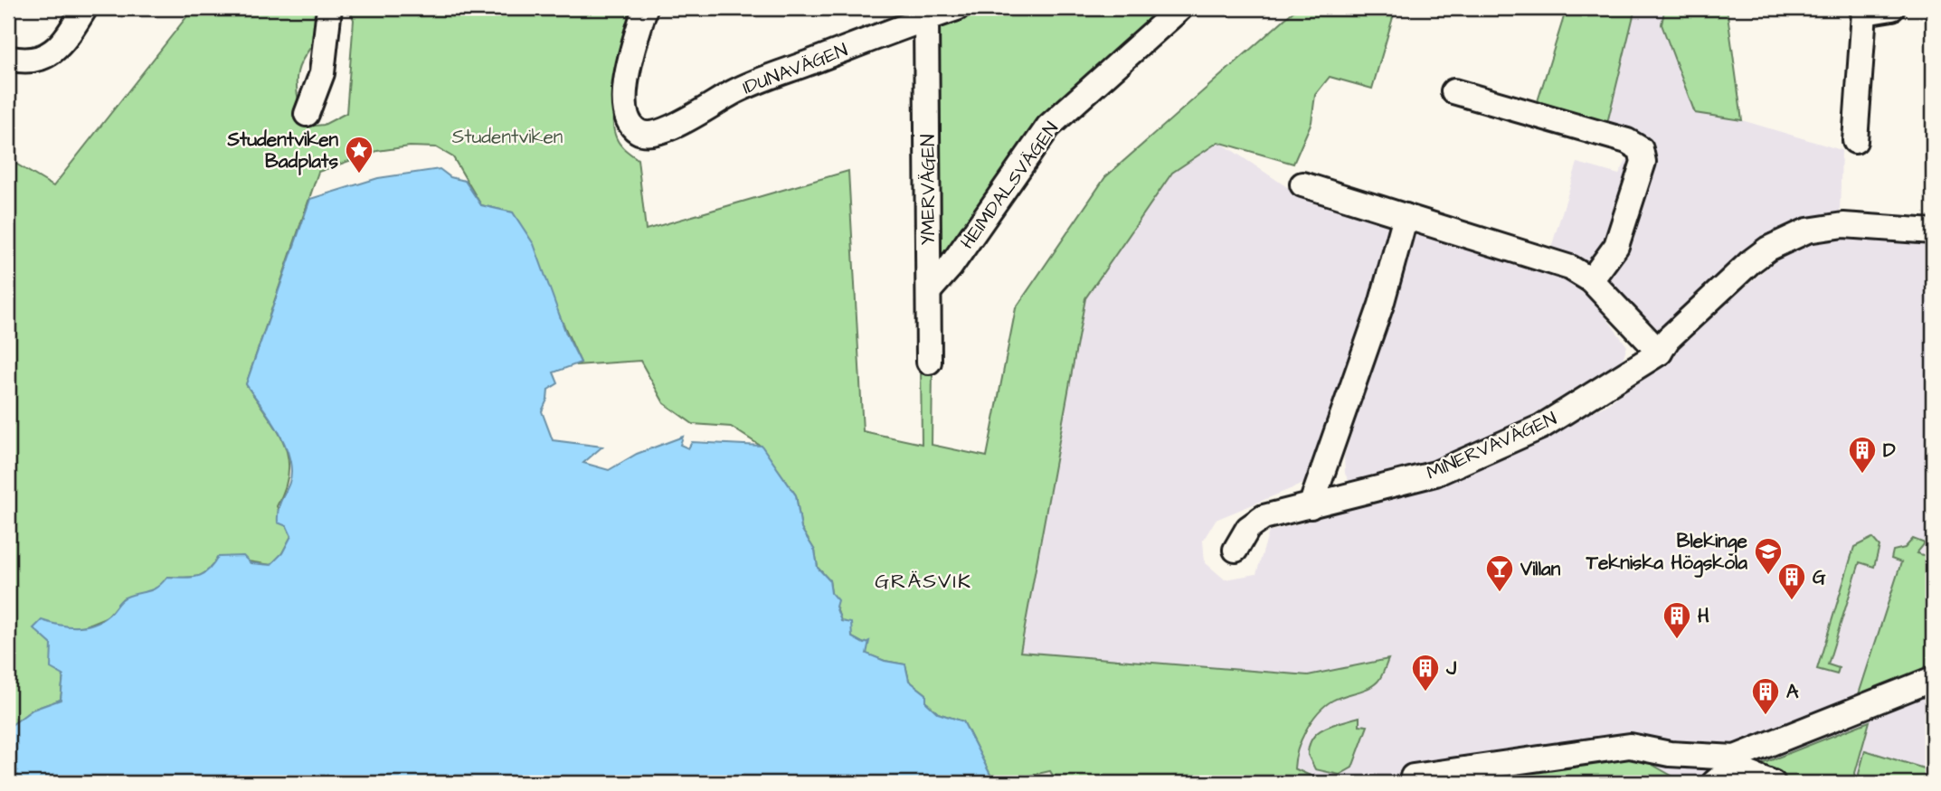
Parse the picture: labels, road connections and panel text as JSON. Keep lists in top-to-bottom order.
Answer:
{
  "streets": {
    "street": [
      "IDUNAVÄGEN",
      "HEIMDALSVÄGEN",
      "YMERVÄGEN",
      "MINERVAVÄGEN"
    ]
  },
  "crossings": [
    ["IDUNAVÄGEN", "YMERVÄGEN"],
    ["HEIMDALSVÄGEN", "YMERVÄGEN"]
  ],
  "districts": ["GRÄSVIK"],
  "parks": ["Studentviken"],
  "places": {
    "place": ["Studentviken Badplats"],
    "building": [
      "D",
      "G",
      "H",
      "J",
      "A"
    ],
    "school or university": ["Blekinge Tekniska Högskola"],
    "bar": ["Villan"]
  }
}
